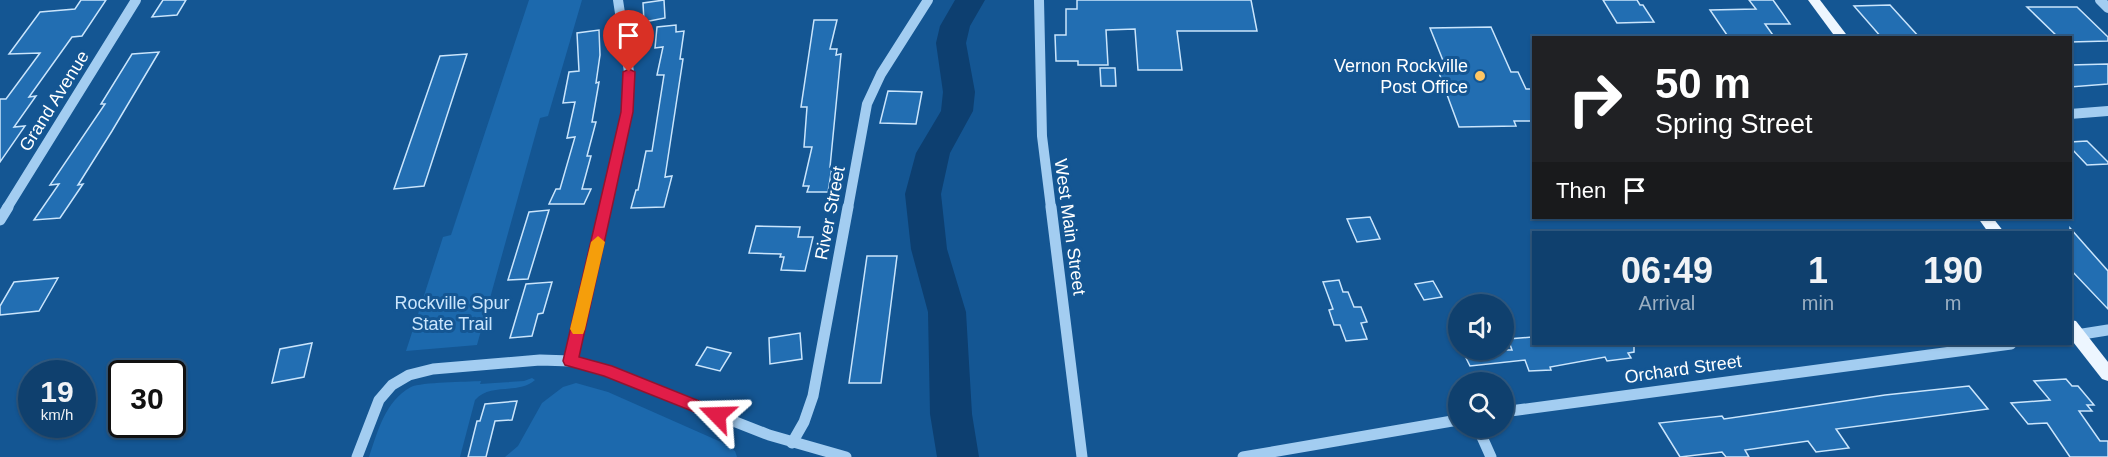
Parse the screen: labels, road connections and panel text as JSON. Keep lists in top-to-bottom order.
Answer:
{
  "streets": {
    "street": [
      "Grand Avenue",
      "River Street",
      "West Main Street",
      "Orchard Street"
    ]
  },
  "parks": ["Rockville Spur State Trail"],
  "places": ["Vernon Rockville Post Office"],
  "page": {
    "turn": ["50 m", "Spring Street"],
    "then": "Then",
    "eta": [
      "06:49",
      "Arrival",
      "1",
      "min",
      "190",
      "m"
    ],
    "speed": "19 km/h",
    "limit": "30"
  }
}
